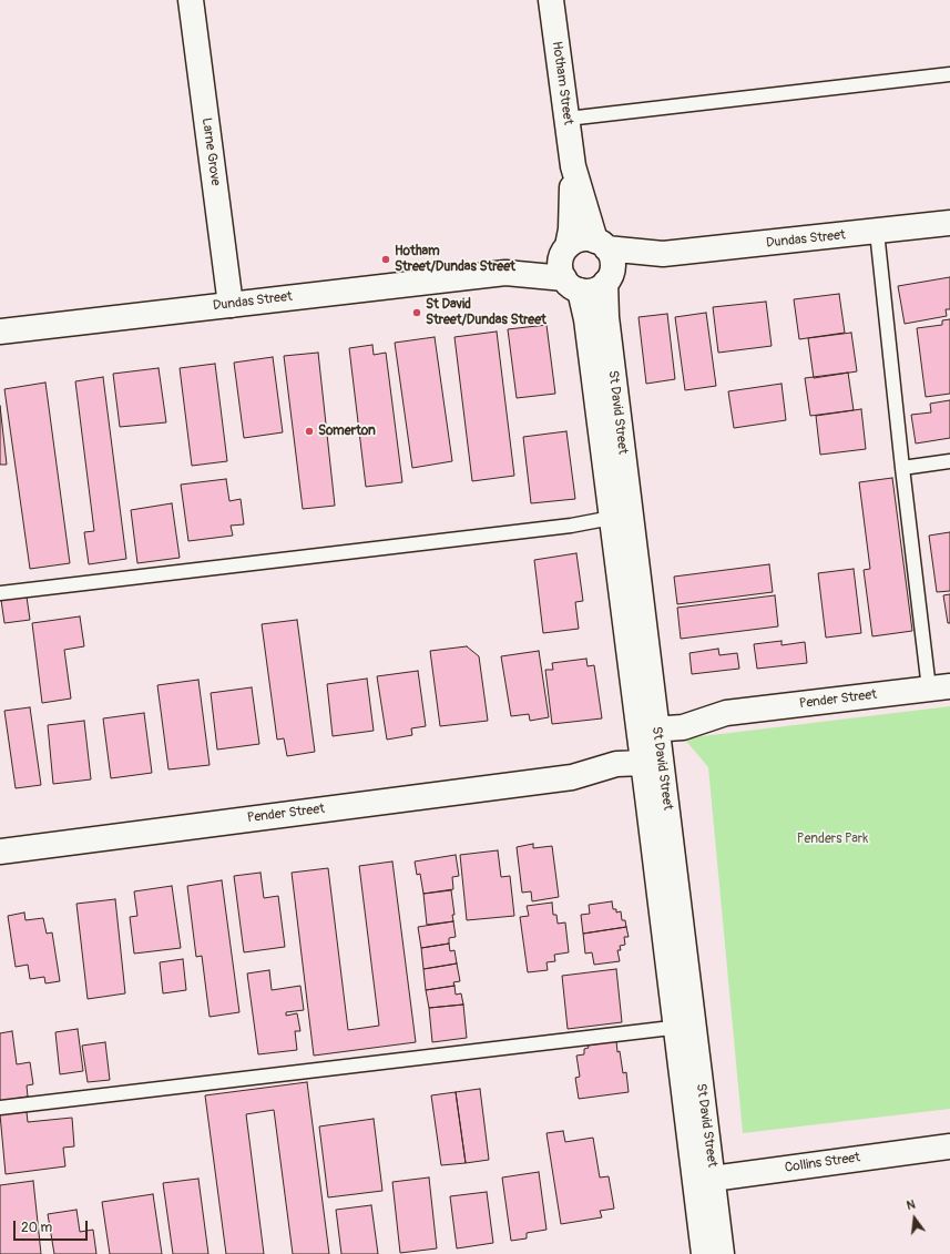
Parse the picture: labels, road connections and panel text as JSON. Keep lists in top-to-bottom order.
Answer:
{
  "streets": {
    "street": [
      "Hotham Street",
      "Larne Grove",
      "Dundas Street",
      "St David Street",
      "Pender Street",
      "Collins Street"
    ]
  },
  "crossings": [
    ["Hotham Street", "Dundas Street"],
    ["Hotham Street", "St David Street"],
    ["Larne Grove", "Dundas Street"],
    ["Dundas Street", "St David Street"],
    ["St David Street", "Pender Street"],
    ["St David Street", "Collins Street"]
  ],
  "parks": ["Penders Park"],
  "places": ["Hotham Street/Dundas Street", "St David Street/Dundas Street", "Somerton"],
  "scale_bar": "20 m",
  "north": "top"
}
